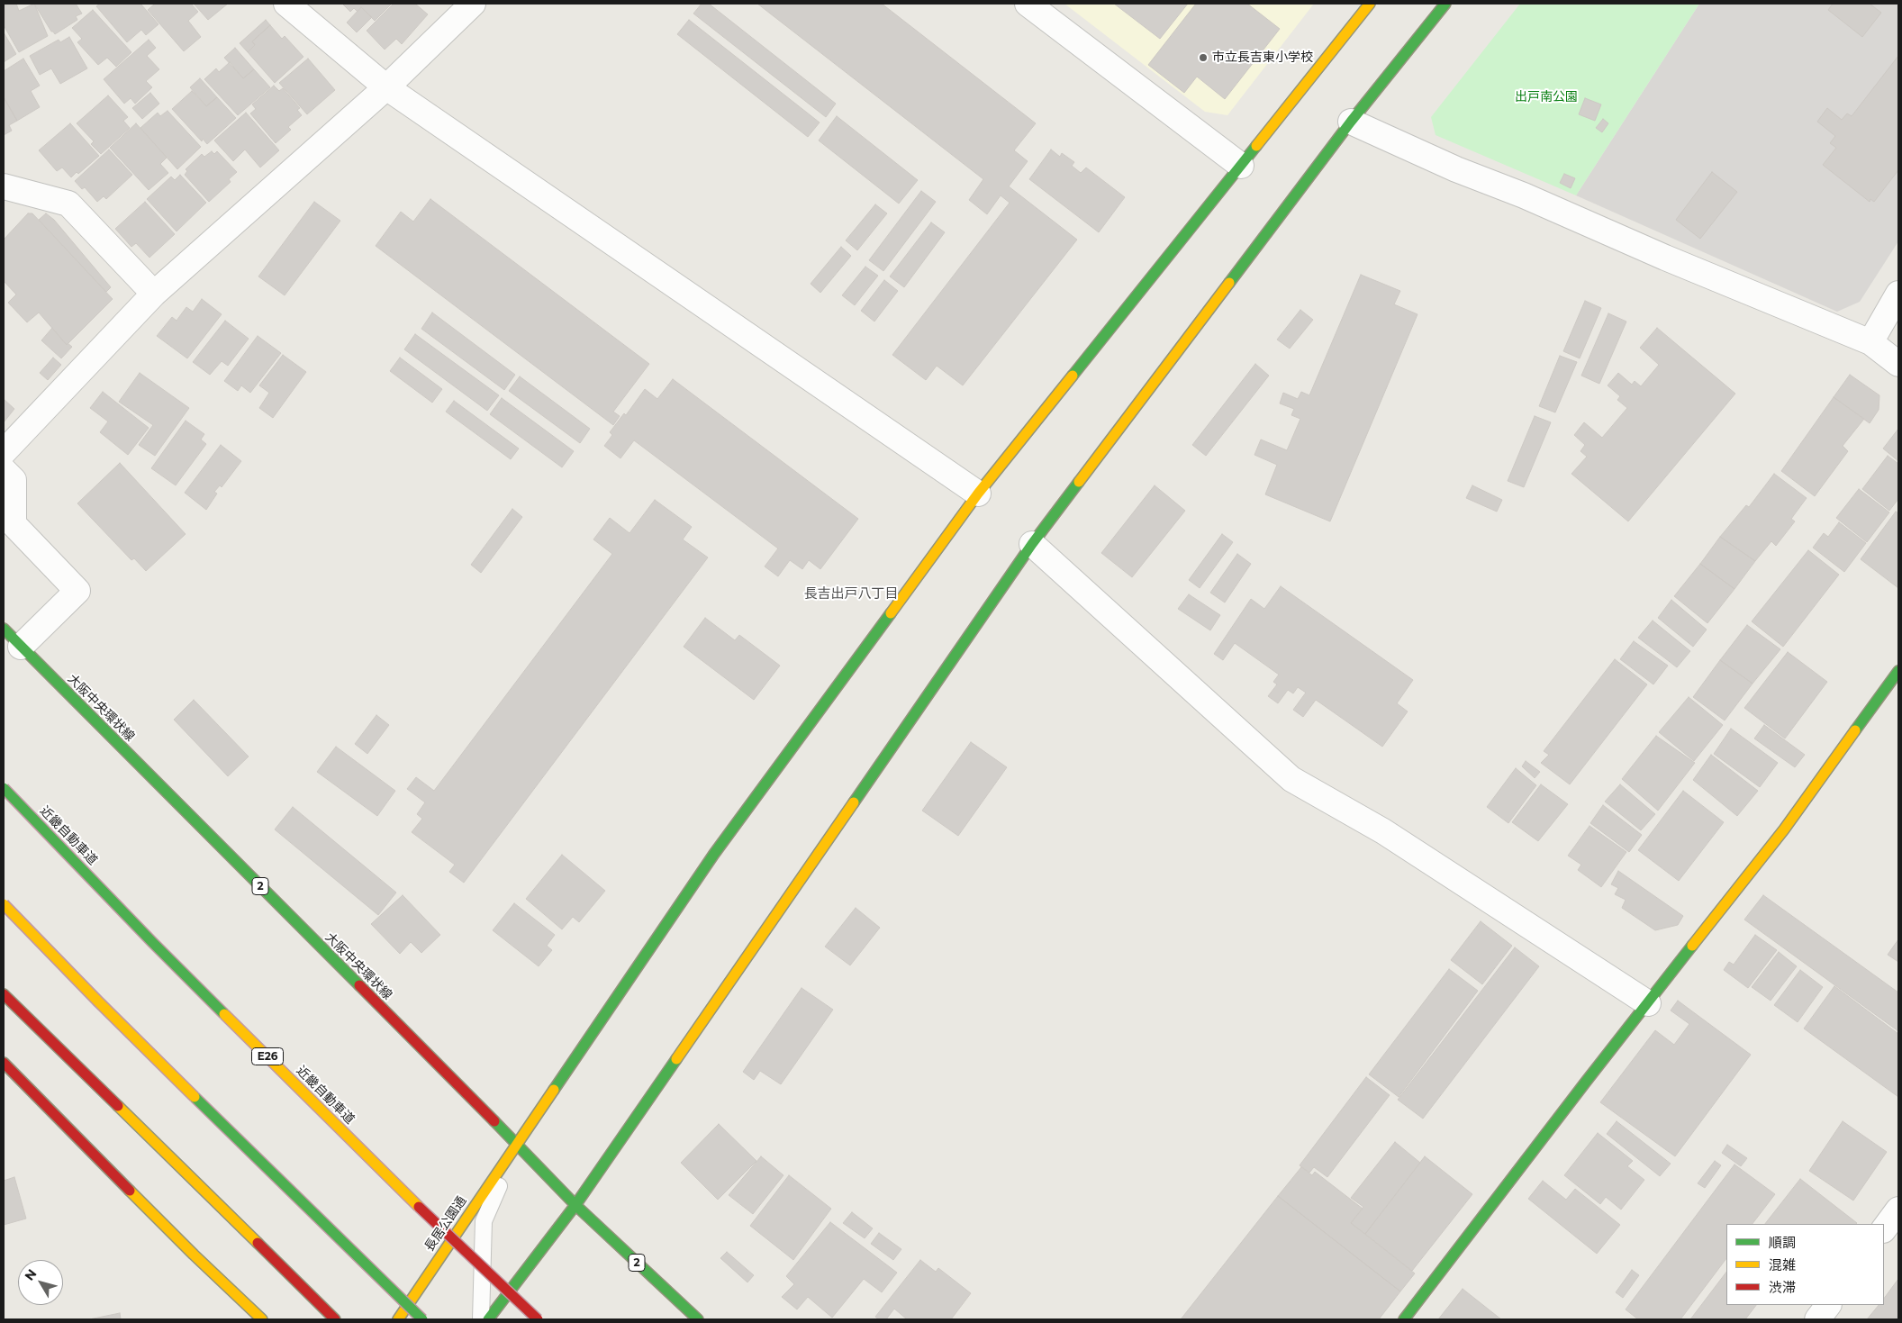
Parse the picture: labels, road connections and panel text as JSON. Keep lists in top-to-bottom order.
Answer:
{
  "streets": {
    "main road": [
      "大阪中央環状線",
      "近畿自動車道",
      "2",
      "E26",
      "長居公園通"
    ]
  },
  "crossings": [
    ["大阪中央環状線", "長居公園通"]
  ],
  "districts": ["長吉出戸八丁目"],
  "parks": ["出戸南公園"],
  "places": ["市立長吉東小学校"],
  "legend": ["順調", "混雑", "渋滞"],
  "north": "top left"
}
